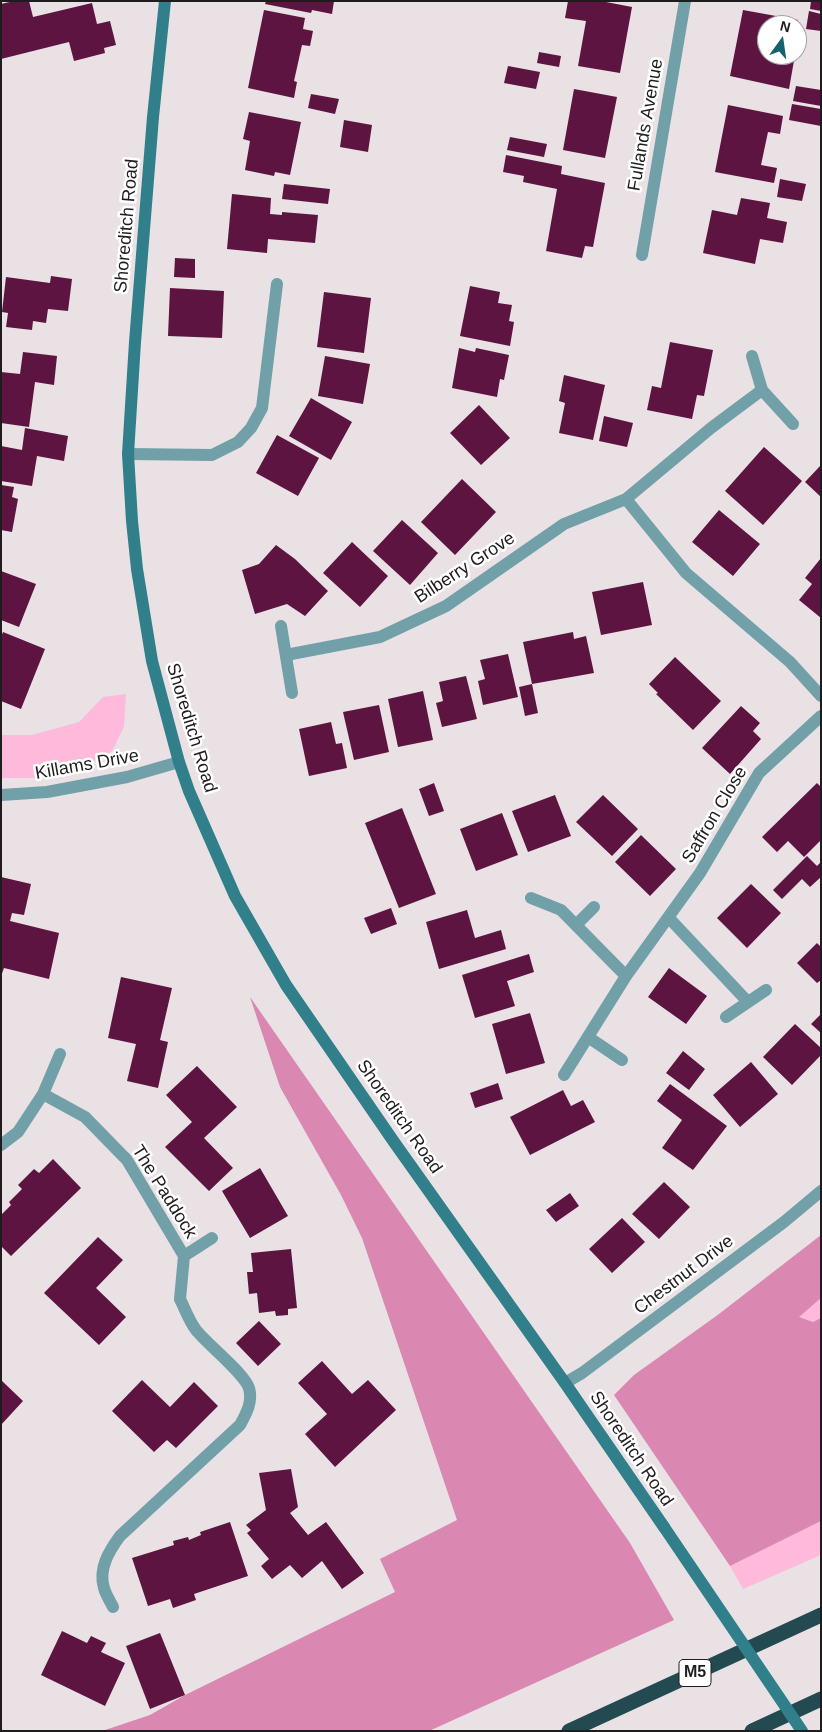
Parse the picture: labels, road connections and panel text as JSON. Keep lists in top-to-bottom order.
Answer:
{
  "streets": {
    "highway": ["M5"],
    "main road": ["Shoreditch Road"],
    "street": [
      "Fullands Avenue",
      "Bilberry Grove",
      "Killams Drive",
      "Saffron Close",
      "The Paddock",
      "Chestnut Drive"
    ]
  },
  "crossings": [
    ["Shoreditch Road", "Killams Drive"],
    ["Shoreditch Road", "Chestnut Drive"]
  ],
  "north": "top"
}
